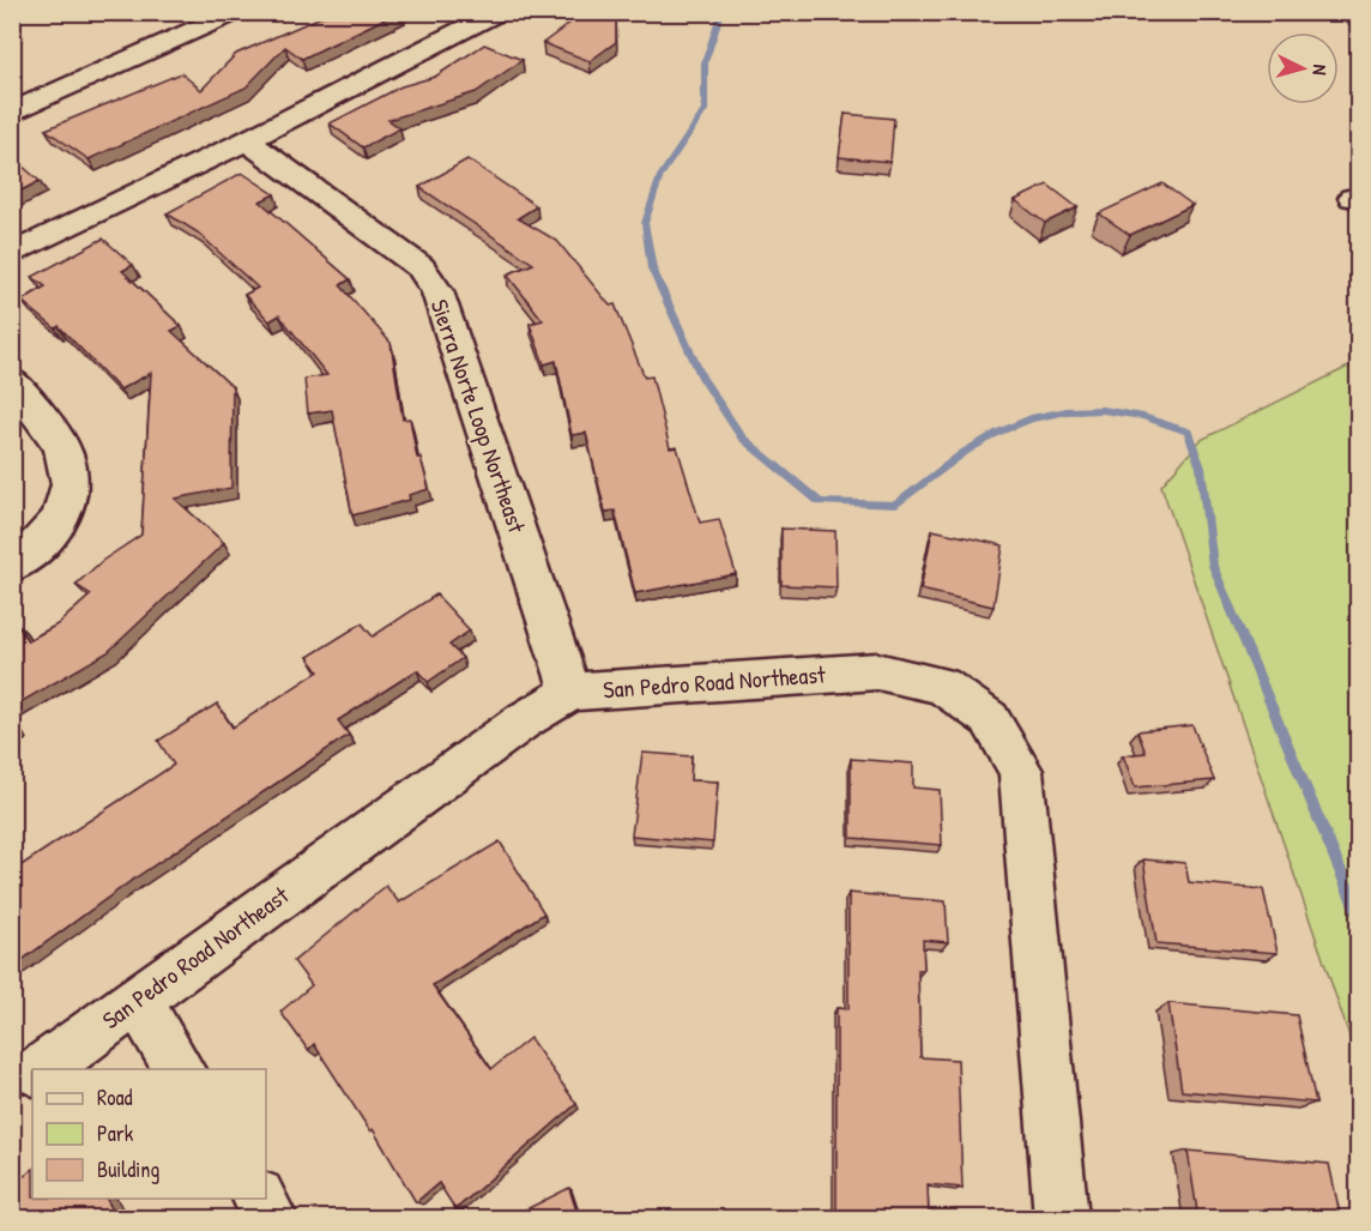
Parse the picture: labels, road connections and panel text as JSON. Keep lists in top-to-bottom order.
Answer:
{
  "streets": {
    "street": ["Sierra Norte Loop Northeast", "San Pedro Road Northeast"]
  },
  "crossings": [
    ["Sierra Norte Loop Northeast", "San Pedro Road Northeast"]
  ],
  "legend": ["Road", "Park", "Building"],
  "north": "right"
}
